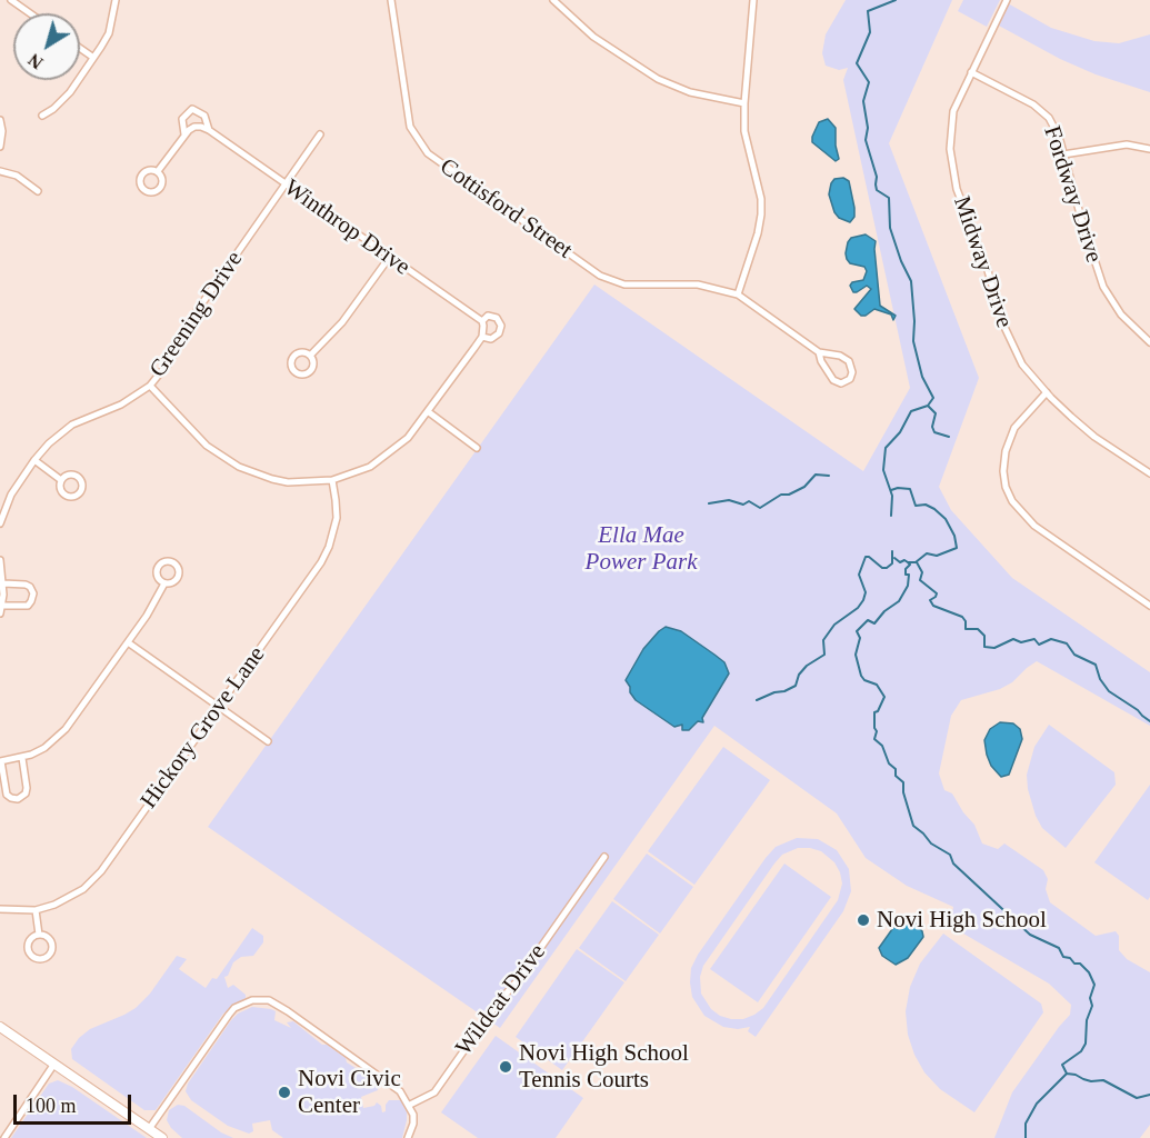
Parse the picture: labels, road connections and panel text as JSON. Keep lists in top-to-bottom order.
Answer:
{
  "streets": {
    "street": [
      "Fordway Drive",
      "Cottisford Street",
      "Winthrop Drive",
      "Midway Drive",
      "Greening Drive",
      "Hickory Grove Lane",
      "Wildcat Drive"
    ]
  },
  "crossings": [
    ["Fordway Drive", "Midway Drive"],
    ["Winthrop Drive", "Greening Drive"]
  ],
  "parks": ["Ella Mae Power Park"],
  "places": ["Novi High School", "Novi High School Tennis Courts", "Novi Civic Center"],
  "scale_bar": "100 m",
  "north": "bottom left"
}
